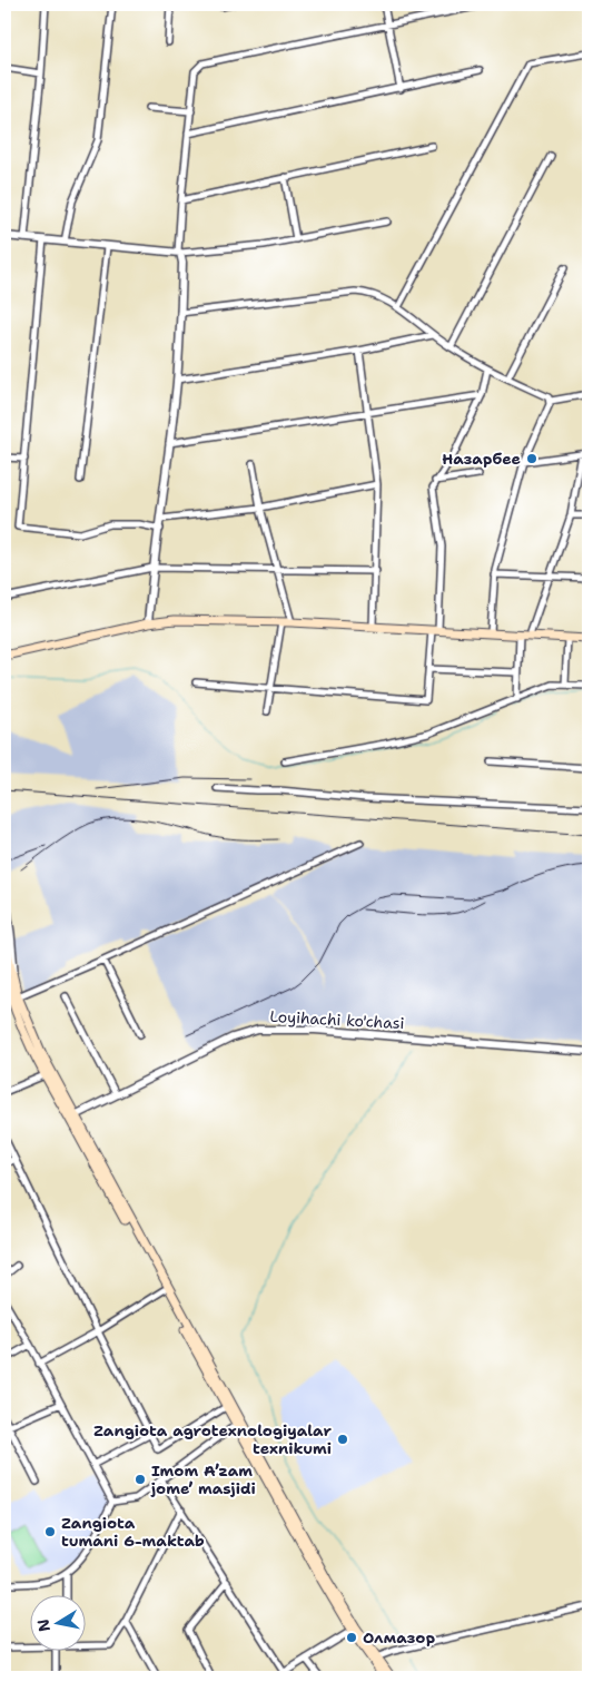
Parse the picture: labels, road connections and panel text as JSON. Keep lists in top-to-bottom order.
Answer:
{
  "streets": {
    "street": ["Loyihachi ko'chasi"]
  },
  "places": [
    "Назарбее",
    "Zangiota agrotexnologiyalar texnikumi",
    "Imom A’zam jome’ masjidi",
    "Zangiota tumani 6-maktab",
    "Олмазор"
  ],
  "north": "left"
}
